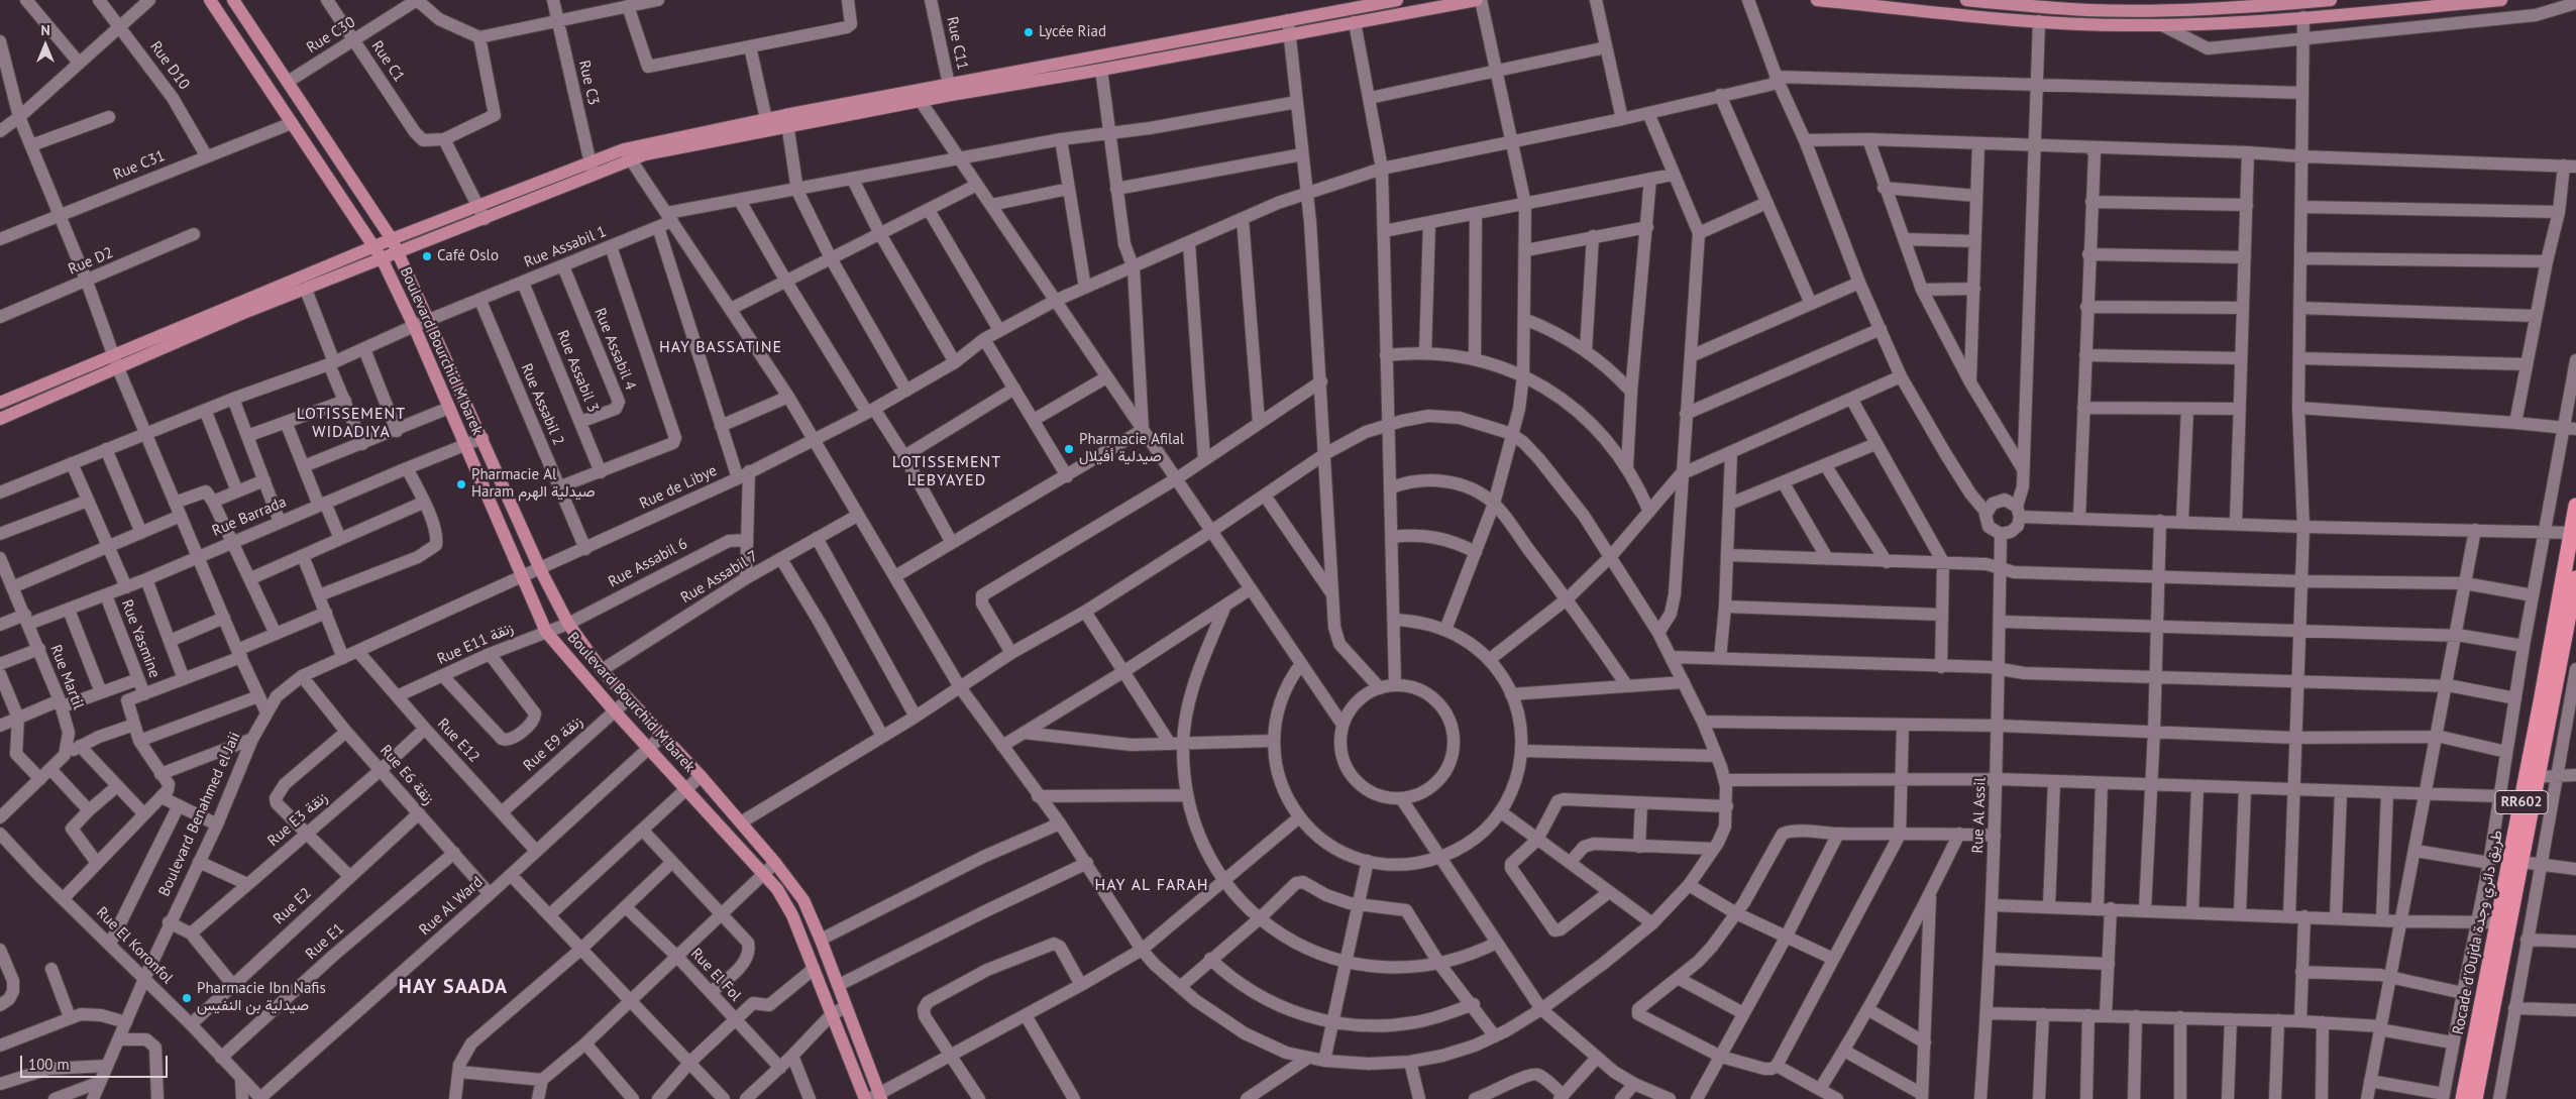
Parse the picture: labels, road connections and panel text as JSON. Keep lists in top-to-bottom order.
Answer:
{
  "streets": {
    "highway": ["RR602", "Rocade d'Oujda طريق دائري وجدة"],
    "main road": ["Boulevard Bourchid M'barek"],
    "street": [
      "Rue C30",
      "Rue C11",
      "Rue C1",
      "Rue D10",
      "Rue C3",
      "Rue C31",
      "Rue Assabil 1",
      "Rue D2",
      "Rue Assabil 4",
      "Rue Assabil 3",
      "Rue Assabil 2",
      "Rue de Libye",
      "Rue Barrada",
      "Rue Assabil 6",
      "Rue Assabil 7",
      "Rue Yasmine",
      "Rue E11 زنقة",
      "Rue Martil",
      "Rue E12",
      "Rue E9 زنقة",
      "Rue E6 زنقة",
      "Boulevard Benahmed el Jaii",
      "Rue Al Assil",
      "Rue E3 زنقة",
      "Rue E2",
      "Rue Al Ward",
      "Rue E1",
      "Rue El Koronfol",
      "Rue El Fol"
    ]
  },
  "crossings": [
    ["Rue C30", "Rue C1"],
    ["Rue C30", "Boulevard Bourchid M'barek"],
    ["Rue D10", "Rue C31"],
    ["Rue C31", "Boulevard Bourchid M'barek"],
    ["Rue Assabil 1", "Rue Assabil 4"],
    ["Rue Assabil 1", "Boulevard Bourchid M'barek"],
    ["Rue Assabil 1", "Rue Assabil 3"],
    ["Rue Assabil 1", "Rue Assabil 2"],
    ["Rue Assabil 4", "Rue Assabil 3"],
    ["Boulevard Bourchid M'barek", "Rue de Libye"],
    ["Boulevard Bourchid M'barek", "Rue Barrada"],
    ["Boulevard Bourchid M'barek", "Rue Assabil 6"],
    ["Boulevard Bourchid M'barek", "Rue Assabil 7"],
    ["Boulevard Bourchid M'barek", "Rue E11 زنقة"],
    ["Boulevard Bourchid M'barek", "Rue E9 زنقة"],
    ["Boulevard Bourchid M'barek", "Rue Al Ward"],
    ["Rue Assabil 2", "Rue de Libye"],
    ["Rue de Libye", "Rue E12"],
    ["Rue de Libye", "Rue E6 زنقة"],
    ["Rue de Libye", "Boulevard Benahmed el Jaii"],
    ["Rue Barrada", "Rue Yasmine"],
    ["Rue Barrada", "Rue Martil"],
    ["Rue Assabil 6", "Rue E11 زنقة"],
    ["Rue E11 زنقة", "Rue E12"],
    ["Rue E12", "Rue E9 زنقة"],
    ["Rue E12", "Rue E3 زنقة"],
    ["Rue E12", "Rue Al Ward"],
    ["Rue E6 زنقة", "Boulevard Benahmed el Jaii"],
    ["Rue E6 زنقة", "Rue E3 زنقة"],
    ["Rue E6 زنقة", "Rue E2"],
    ["Rue E6 زنقة", "Rue Al Ward"],
    ["Rue E6 زنقة", "Rue E1"],
    ["Boulevard Benahmed el Jaii", "Rue El Koronfol"],
    ["Rue E2", "Rue El Koronfol"],
    ["Rue Al Ward", "Rue El Koronfol"],
    ["Rue E1", "Rue El Koronfol"]
  ],
  "districts": [
    "HAY BASSATINE",
    "LOTISSEMENT WIDADIYA",
    "LOTISSEMENT LEBYAYED",
    "HAY AL FARAH",
    "HAY SAADA"
  ],
  "places": [
    "Lycée Riad",
    "Café Oslo",
    "Pharmacie Afilal صيدلية أفيلال",
    "Pharmacie Al Haram صيدلية الهرم",
    "Pharmacie Ibn Nafis صيدلية بن النفيس"
  ],
  "scale_bar": "100 m",
  "north": "top"
}
